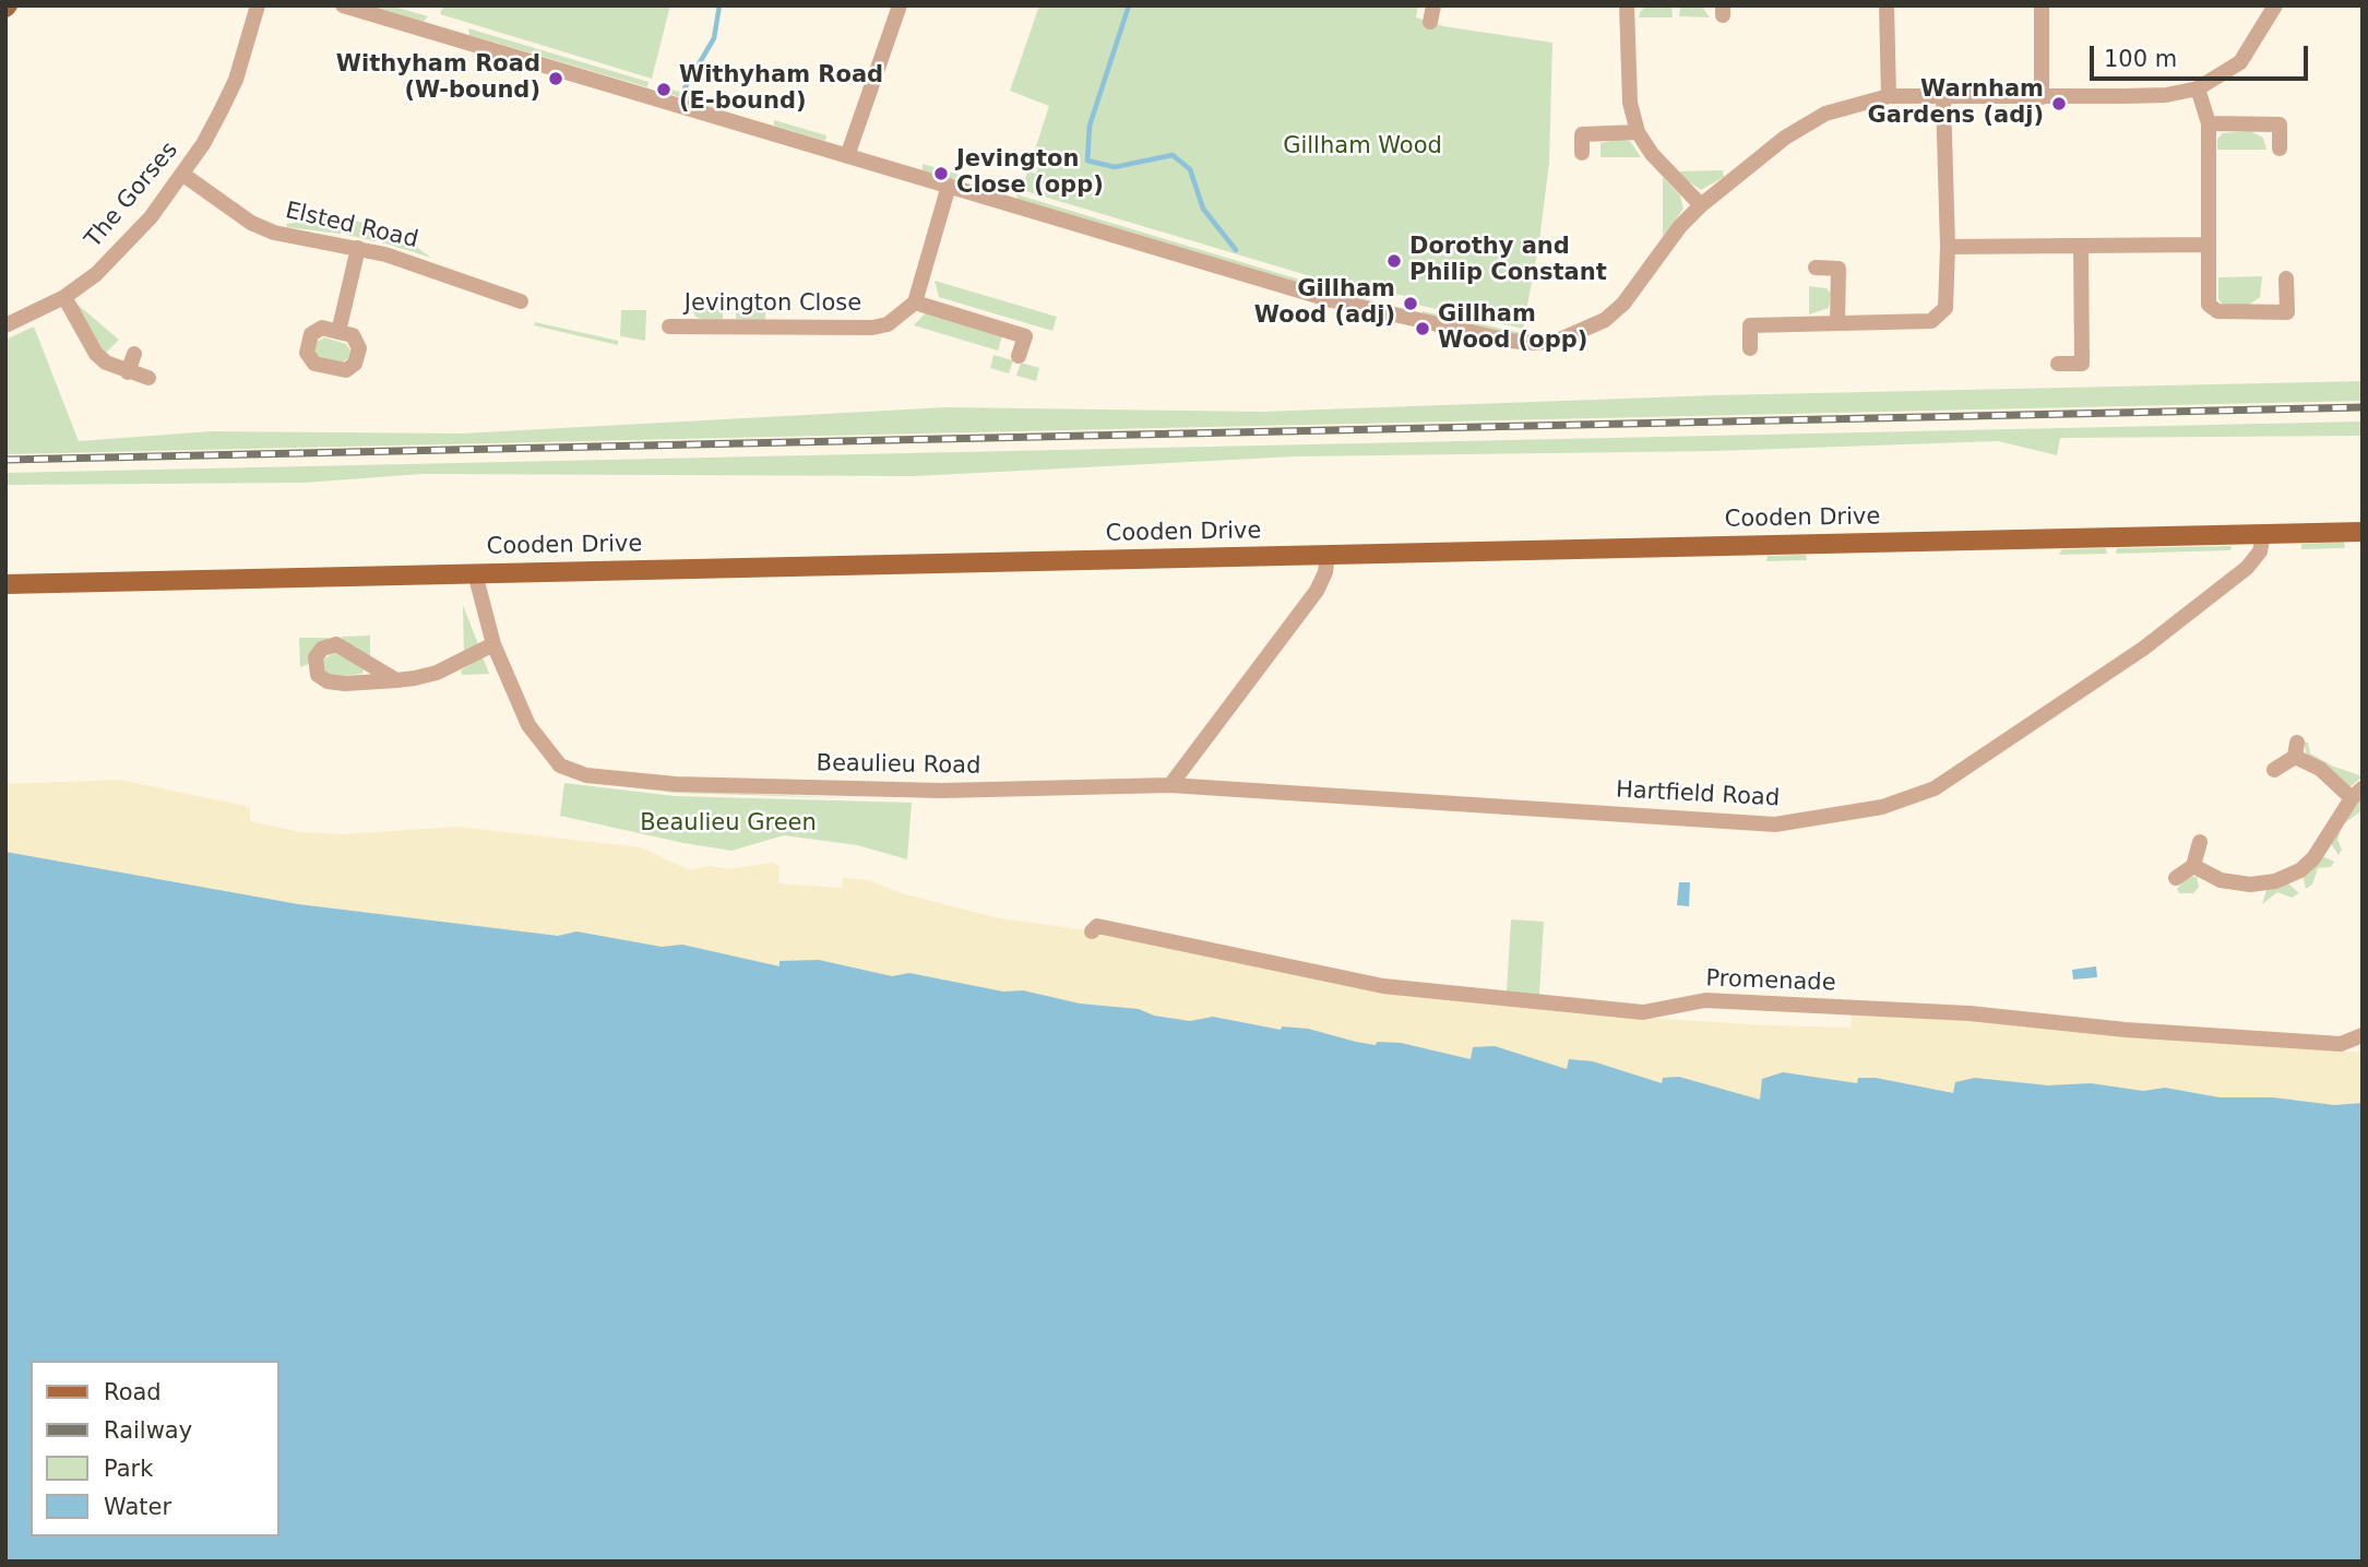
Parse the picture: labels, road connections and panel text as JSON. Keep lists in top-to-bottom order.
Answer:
{
  "streets": {
    "main road": ["Cooden Drive"],
    "street": [
      "The Gorses",
      "Elsted Road",
      "Jevington Close",
      "Beaulieu Road",
      "Hartfield Road",
      "Promenade"
    ]
  },
  "crossings": [
    ["The Gorses", "Elsted Road"],
    ["Cooden Drive", "Beaulieu Road"],
    ["Cooden Drive", "Hartfield Road"],
    ["Beaulieu Road", "Hartfield Road"]
  ],
  "parks": ["Gillham Wood", "Beaulieu Green"],
  "places": [
    "Withyham Road (W-bound)",
    "Withyham Road (E-bound)",
    "Warnham Gardens (adj)",
    "Jevington Close (opp)",
    "Dorothy and Philip Constant",
    "Gillham Wood (adj)",
    "Gillham Wood (opp)"
  ],
  "legend": [
    "Road",
    "Railway",
    "Park",
    "Water"
  ],
  "scale_bar": "100 m"
}
